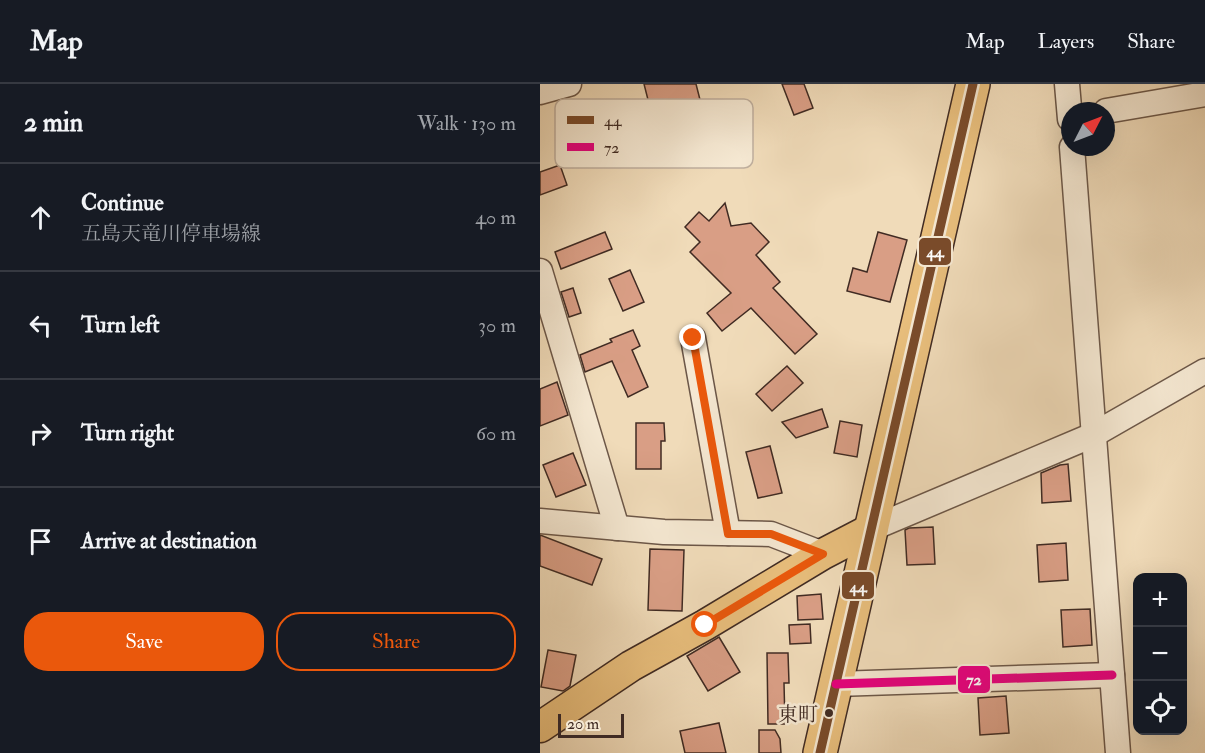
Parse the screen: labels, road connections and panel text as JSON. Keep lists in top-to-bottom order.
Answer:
{
  "places": ["東町"],
  "lines": ["transit line 44", "transit line 72"],
  "legend": ["44", "72"],
  "scale_bar": "20 m",
  "north": "top right",
  "page": {
    "header": "Map",
    "nav": ["Map", "Layers", "Share"],
    "heading": ["2 min", "Walk · 130 m"],
    "list": [
      ["Continue", "五島天竜川停車場線", "40 m"],
      ["Turn left", "30 m"],
      ["Turn right", "60 m"],
      "Arrive at destination"
    ],
    "map_buttons": ["+", "−"],
    "buttons": ["Save", "Share"],
    "scale": "20 m"
  }
}
